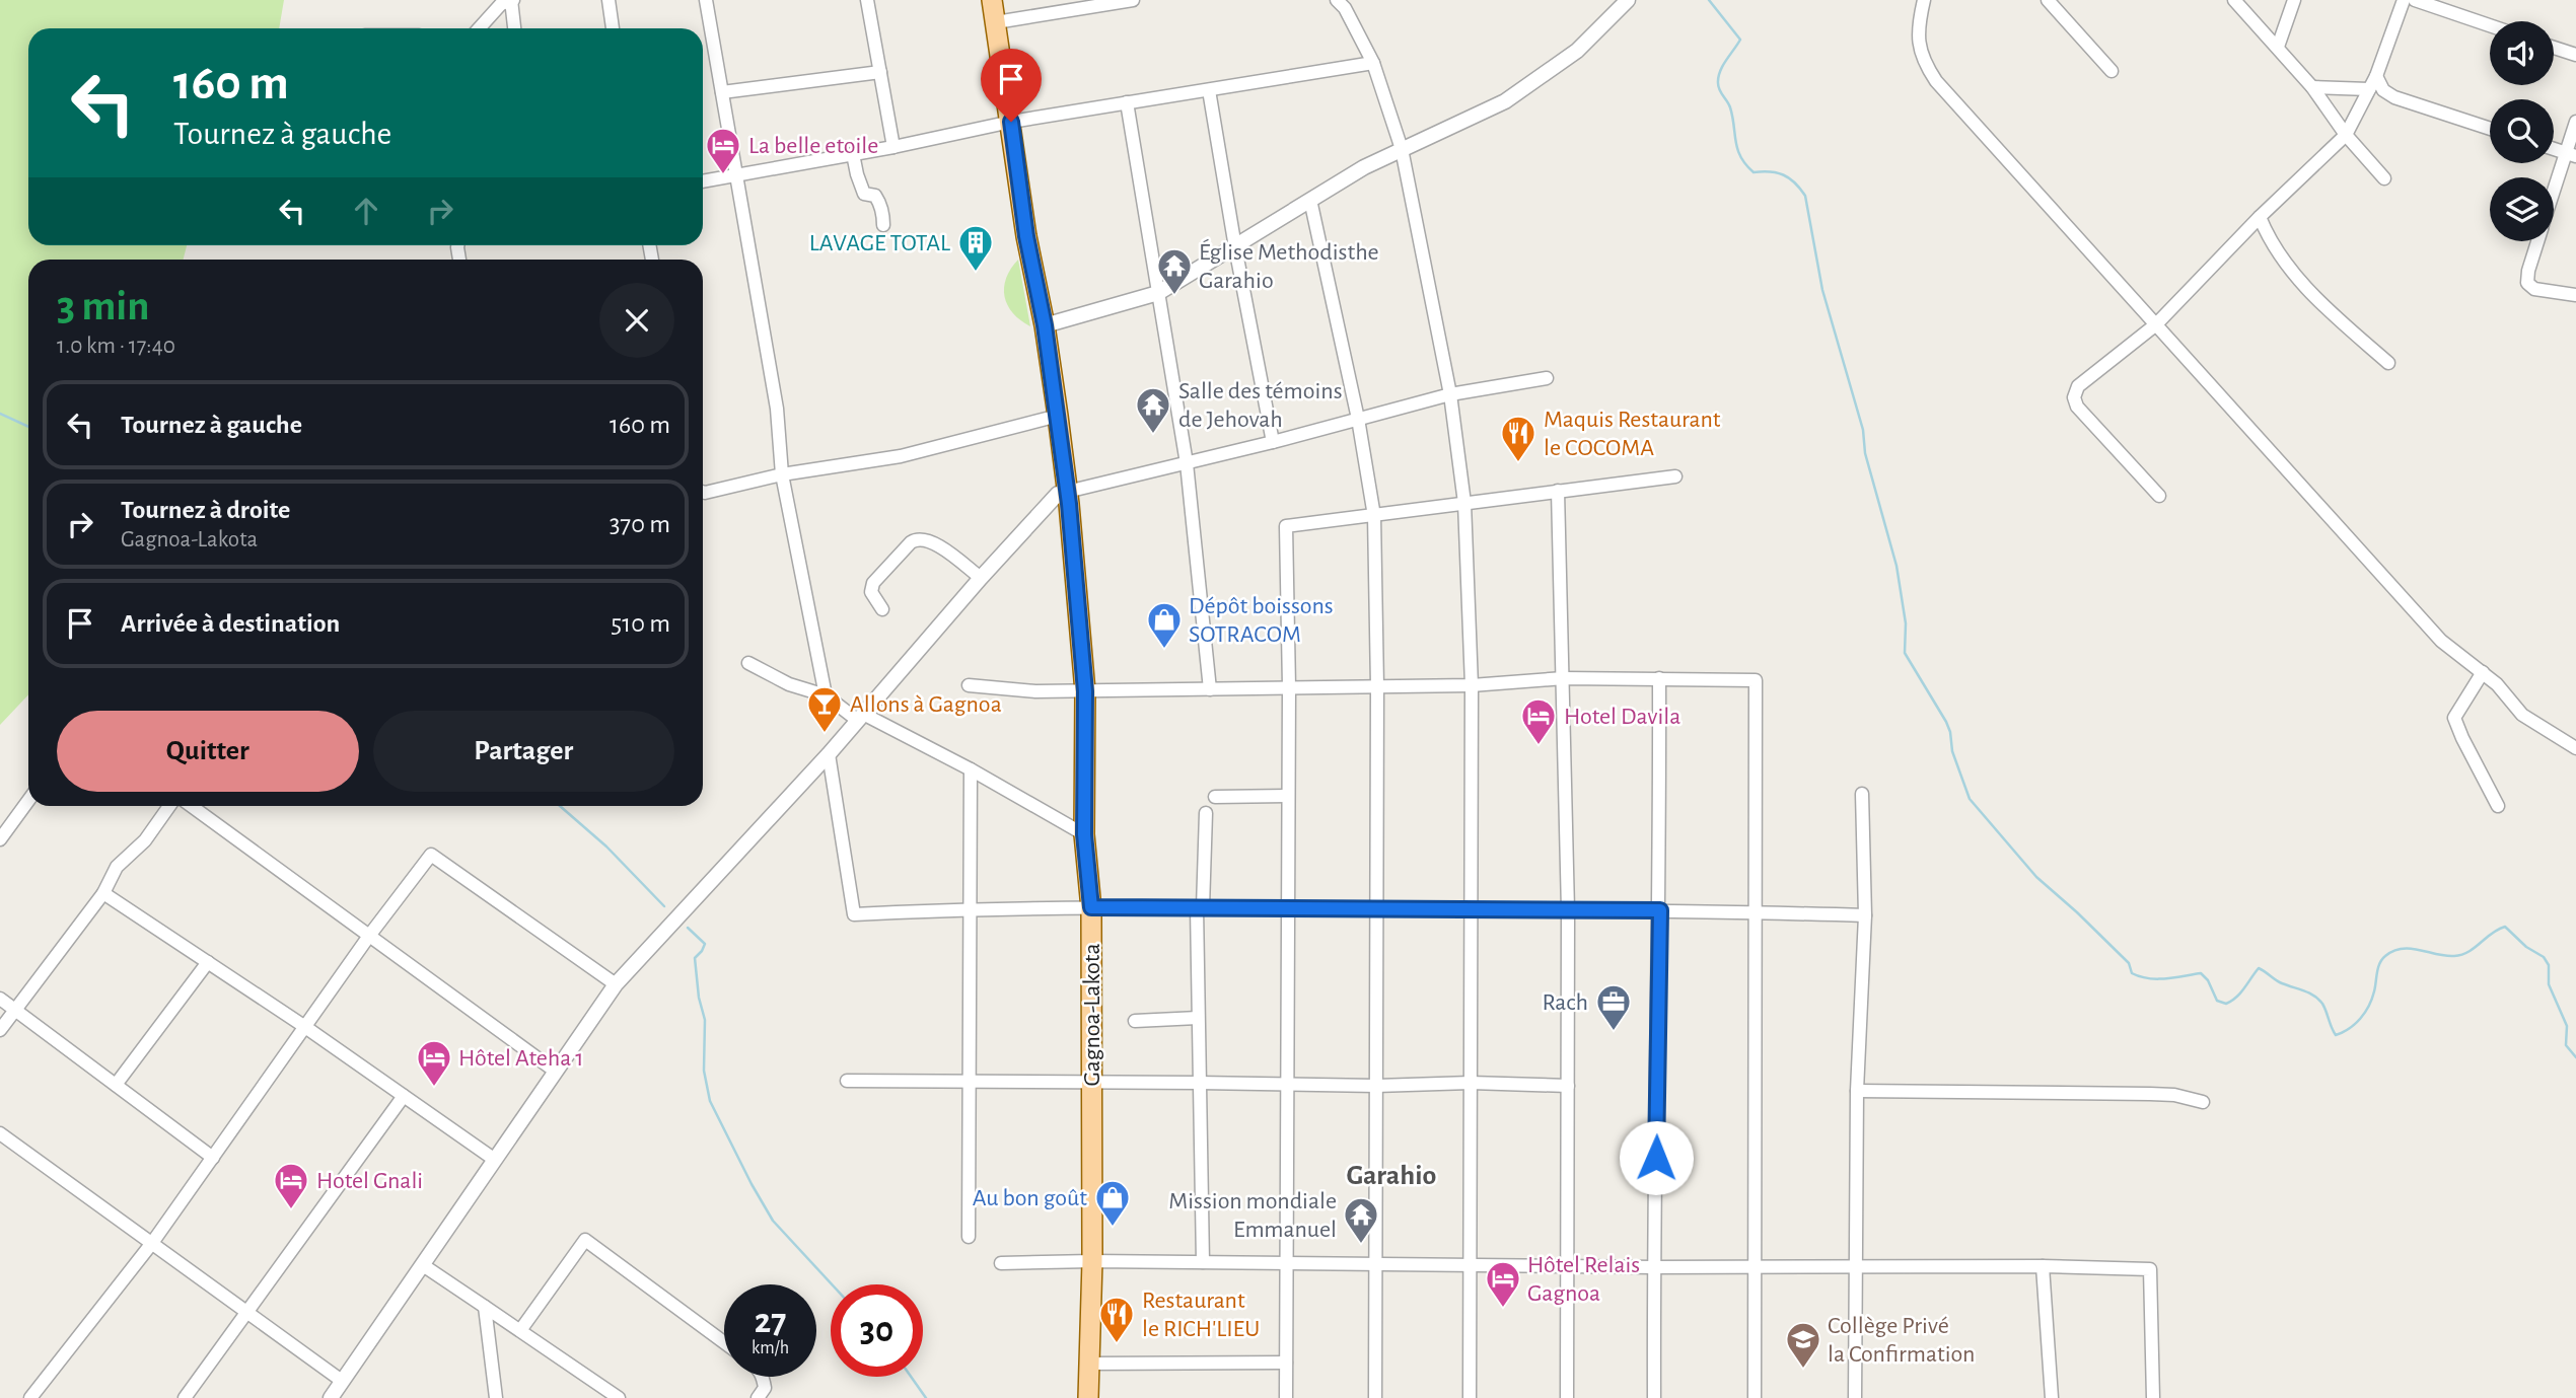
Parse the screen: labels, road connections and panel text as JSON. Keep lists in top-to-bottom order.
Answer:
{
  "streets": {
    "main road": ["Gagnoa-Lakota"]
  },
  "districts": ["Garahio"],
  "places": {
    "hotel": [
      "La belle etoile",
      "Hotel Davila",
      "Hôtel Ateha 1",
      "Hotel Gnali",
      "Hôtel Relais Gagnoa"
    ],
    "building": ["LAVAGE TOTAL"],
    "temple": ["Église Methodisthe Garahio", "Salle des témoins de Jehovah", "Mission mondiale Emmanuel"],
    "restaurant": ["Maquis Restaurant le COCOMA", "Restaurant le RICH'LIEU"],
    "shop": ["Dépôt boissons SOTRACOM", "Au bon goût"],
    "bar": ["Allons à Gagnoa"],
    "office": ["Rach"],
    "school or university": ["Collège Privé la Confirmation"]
  },
  "page": {
    "turn": ["160 m", "Tournez à gauche"],
    "heading": ["3 min", "1.0 km · 17:40"],
    "list": [
      {
        "name": "Tournez à gauche",
        "value": "160 m"
      },
      {
        "name": "Tournez à droite",
        "note": "Gagnoa-Lakota",
        "value": "370 m"
      },
      {
        "name": "Arrivée à destination",
        "value": "510 m"
      }
    ],
    "buttons": ["Quitter", "Partager"],
    "speed": "27 km/h",
    "limit": "30"
  }
}
